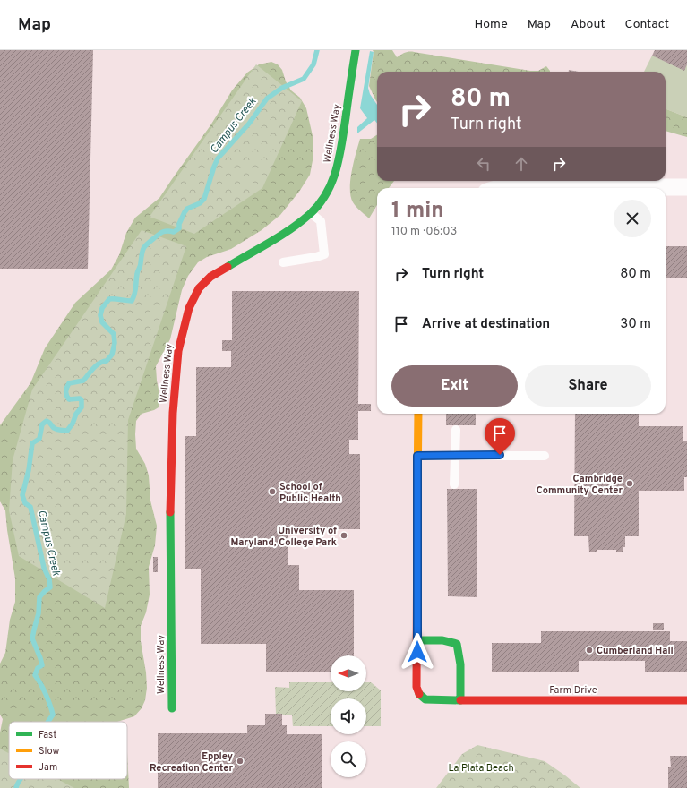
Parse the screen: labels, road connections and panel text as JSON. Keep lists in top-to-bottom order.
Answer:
{
  "streets": {
    "street": ["Wellness Way", "Farm Drive"]
  },
  "water": ["Campus Creek"],
  "parks": ["La Plata Beach"],
  "places": [
    "Cambridge Community Center",
    "School of Public Health",
    "University of Maryland, College Park",
    "Cumberland Hall",
    "Eppley Recreation Center"
  ],
  "legend": ["Fast", "Slow", "Jam"],
  "north": "left",
  "page": {
    "header": "Map",
    "nav": [
      "Home",
      "Map",
      "About",
      "Contact"
    ],
    "turn": ["80 m", "Turn right"],
    "heading": ["1 min", "110 m · 06:03"],
    "list": [
      {
        "name": "Turn right",
        "value": "80 m"
      },
      {
        "name": "Arrive at destination",
        "value": "30 m"
      }
    ],
    "buttons": ["Exit", "Share"]
  }
}
